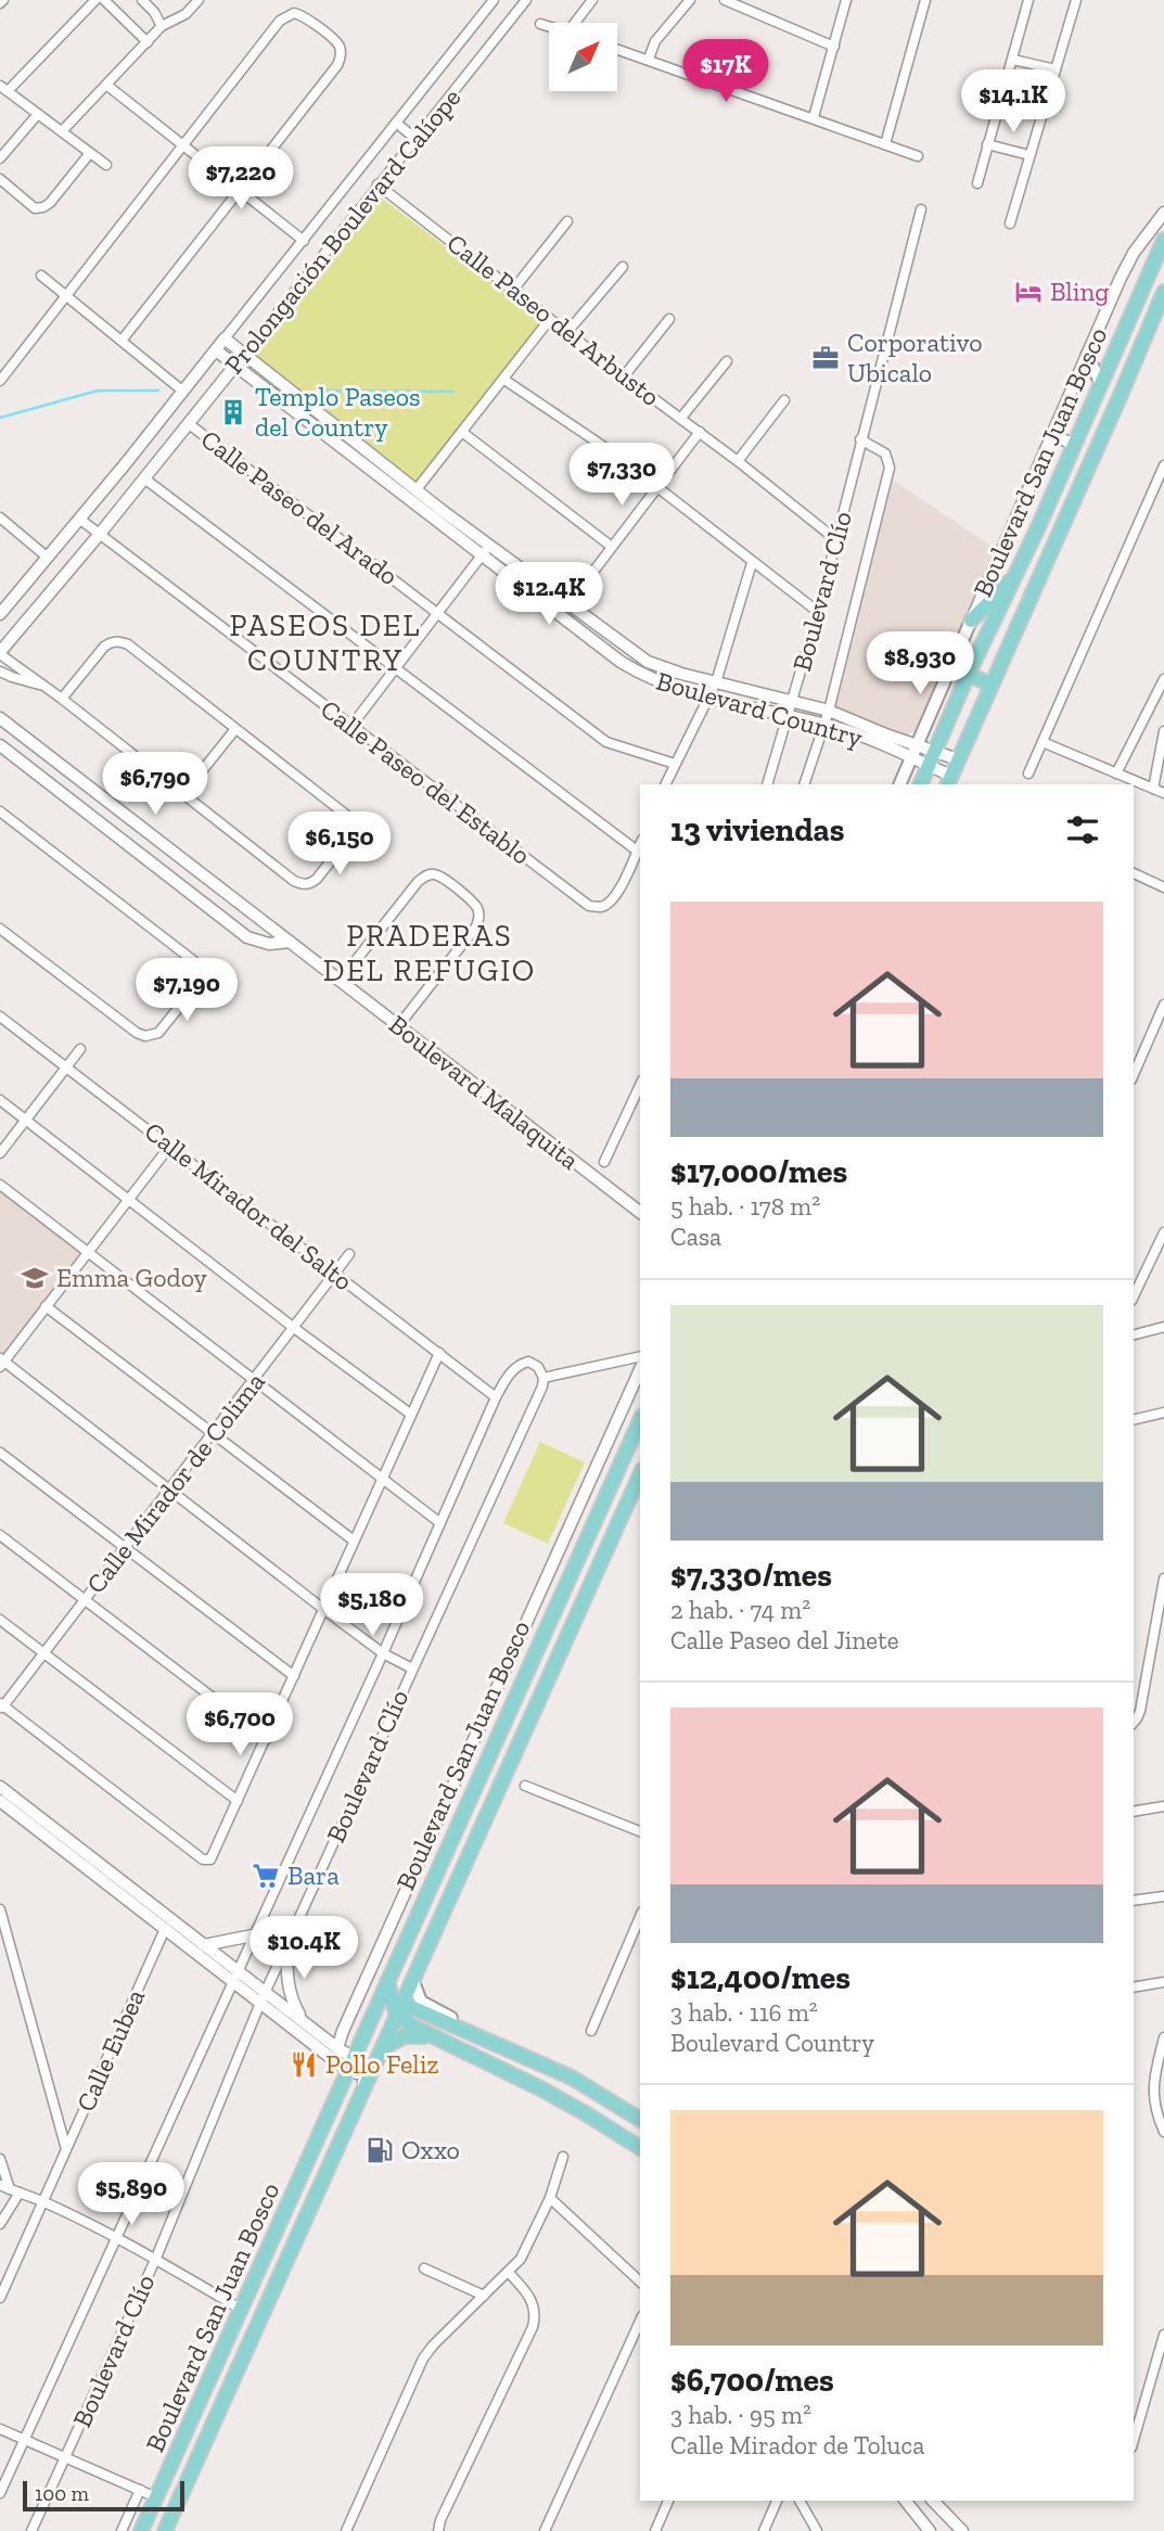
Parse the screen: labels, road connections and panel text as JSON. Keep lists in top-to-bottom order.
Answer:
{
  "streets": {
    "main road": ["Boulevard San Juan Bosco"],
    "street": [
      "Prolongación Boulevard Calíope",
      "Calle Paseo del Arbusto",
      "Calle Paseo del Arado",
      "Boulevard Clío",
      "Boulevard Country",
      "Calle Paseo del Establo",
      "Boulevard Malaquita",
      "Calle Mirador del Salto",
      "Calle Mirador de Colima",
      "Calle Eubea"
    ]
  },
  "crossings": [
    ["Prolongación Boulevard Calíope", "Calle Paseo del Arbusto"],
    ["Prolongación Boulevard Calíope", "Calle Paseo del Arado"],
    ["Prolongación Boulevard Calíope", "Boulevard Country"],
    ["Prolongación Boulevard Calíope", "Calle Paseo del Establo"],
    ["Calle Paseo del Arbusto", "Boulevard Clío"],
    ["Boulevard San Juan Bosco", "Boulevard Country"],
    ["Boulevard Clío", "Boulevard Country"],
    ["Calle Mirador del Salto", "Calle Mirador de Colima"]
  ],
  "districts": ["PASEOS DEL COUNTRY", "PRADERAS DEL REFUGIO"],
  "places": {
    "hotel": ["Bling"],
    "office": ["Corporativo Ubicalo"],
    "building": ["Templo Paseos del Country"],
    "school or university": ["Emma Godoy"],
    "supermarket": ["Bara"],
    "restaurant": ["Pollo Feliz"],
    "fuel station": ["Oxxo"]
  },
  "scale_bar": "100 m",
  "north": "top right",
  "page": {
    "price": [
      "$17K",
      "$14.1K",
      "$7,220",
      "$7,330",
      "$12.4K",
      "$8,930",
      "$6,790",
      "$6,150",
      "$7,190",
      "$5,180",
      "$6,700",
      "$10.4K",
      "$5,890"
    ],
    "heading": "13 viviendas",
    "list": [
      {
        "name": "$17,000/mes",
        "note": "5 hab. · 178 m² · Casa"
      },
      {
        "name": "$7,330/mes",
        "note": "2 hab. · 74 m² · Calle Paseo del Jinete"
      },
      {
        "name": "$12,400/mes",
        "note": "3 hab. · 116 m² · Boulevard Country"
      },
      {
        "name": "$6,700/mes",
        "note": "3 hab. · 95 m² · Calle Mirador de Toluca"
      }
    ],
    "scale": "100 m"
  }
}
